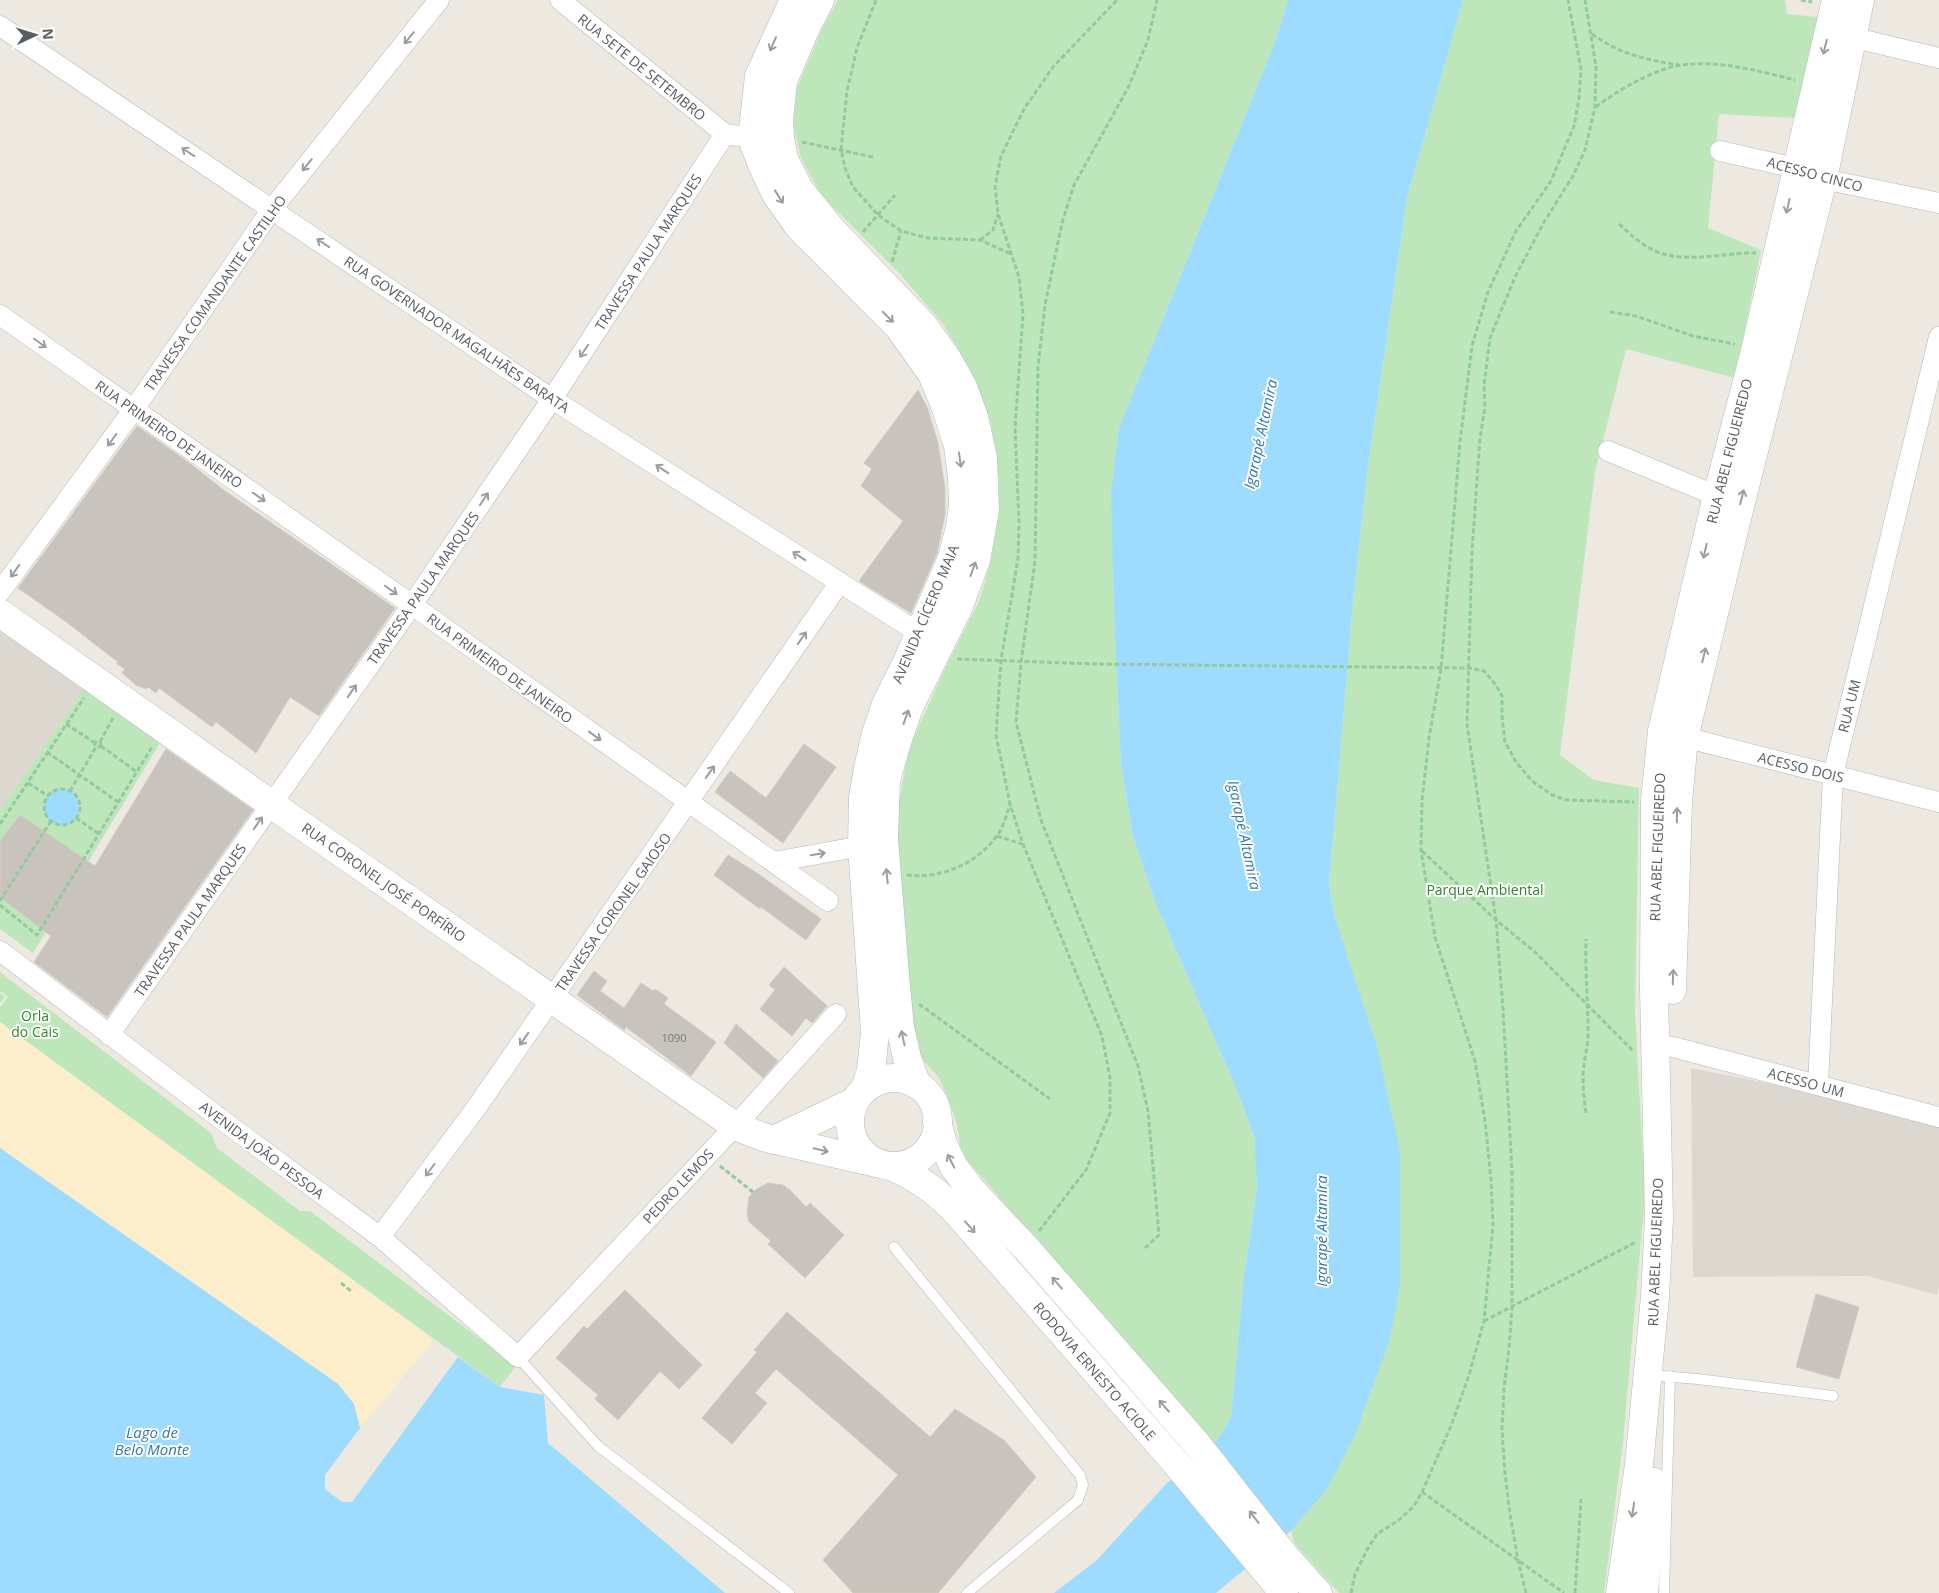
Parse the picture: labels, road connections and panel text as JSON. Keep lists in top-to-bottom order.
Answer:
{
  "streets": {
    "street": [
      "RUA SETE DE SETEMBRO",
      "ACESSO CINCO",
      "TRAVESSA PAULA MARQUES",
      "TRAVESSA COMANDANTE CASTILHO",
      "RUA GOVERNADOR MAGALHÃES BARATA",
      "RUA PRIMEIRO DE JANEIRO",
      "RUA ABEL FIGUEIREDO",
      "AVENIDA CÍCERO MAIA",
      "RUA UM",
      "ACESSO DOIS",
      "RUA CORONEL JOSÉ PORFÍRIO",
      "TRAVESSA CORONEL GAIOSO",
      "ACESSO UM",
      "AVENIDA JOÃO PESSOA",
      "PEDRO LEMOS",
      "RODOVIA ERNESTO ACIOLE"
    ]
  },
  "crossings": [
    ["RUA SETE DE SETEMBRO", "TRAVESSA PAULA MARQUES"],
    ["ACESSO CINCO", "RUA ABEL FIGUEIREDO"],
    ["TRAVESSA PAULA MARQUES", "RUA GOVERNADOR MAGALHÃES BARATA"],
    ["TRAVESSA PAULA MARQUES", "RUA PRIMEIRO DE JANEIRO"],
    ["TRAVESSA PAULA MARQUES", "RUA CORONEL JOSÉ PORFÍRIO"],
    ["TRAVESSA PAULA MARQUES", "AVENIDA JOÃO PESSOA"],
    ["TRAVESSA COMANDANTE CASTILHO", "RUA GOVERNADOR MAGALHÃES BARATA"],
    ["TRAVESSA COMANDANTE CASTILHO", "RUA PRIMEIRO DE JANEIRO"],
    ["RUA GOVERNADOR MAGALHÃES BARATA", "AVENIDA CÍCERO MAIA"],
    ["RUA GOVERNADOR MAGALHÃES BARATA", "TRAVESSA CORONEL GAIOSO"],
    ["RUA PRIMEIRO DE JANEIRO", "TRAVESSA CORONEL GAIOSO"],
    ["RUA ABEL FIGUEIREDO", "ACESSO DOIS"],
    ["RUA ABEL FIGUEIREDO", "ACESSO UM"],
    ["AVENIDA CÍCERO MAIA", "RUA CORONEL JOSÉ PORFÍRIO"],
    ["AVENIDA CÍCERO MAIA", "RODOVIA ERNESTO ACIOLE"],
    ["RUA UM", "ACESSO DOIS"],
    ["RUA UM", "ACESSO UM"],
    ["RUA CORONEL JOSÉ PORFÍRIO", "TRAVESSA CORONEL GAIOSO"],
    ["RUA CORONEL JOSÉ PORFÍRIO", "PEDRO LEMOS"],
    ["RUA CORONEL JOSÉ PORFÍRIO", "RODOVIA ERNESTO ACIOLE"],
    ["TRAVESSA CORONEL GAIOSO", "AVENIDA JOÃO PESSOA"],
    ["AVENIDA JOÃO PESSOA", "PEDRO LEMOS"]
  ],
  "one_way": ["TRAVESSA COMANDANTE CASTILHO", "RUA GOVERNADOR MAGALHÃES BARATA", "RUA PRIMEIRO DE JANEIRO"],
  "water": ["Igarapé Altamira", "Lago de Belo Monte"],
  "parks": ["Parque Ambiental", "Orla do Cais"],
  "house_numbers": ["1090"],
  "north": "right"
}
